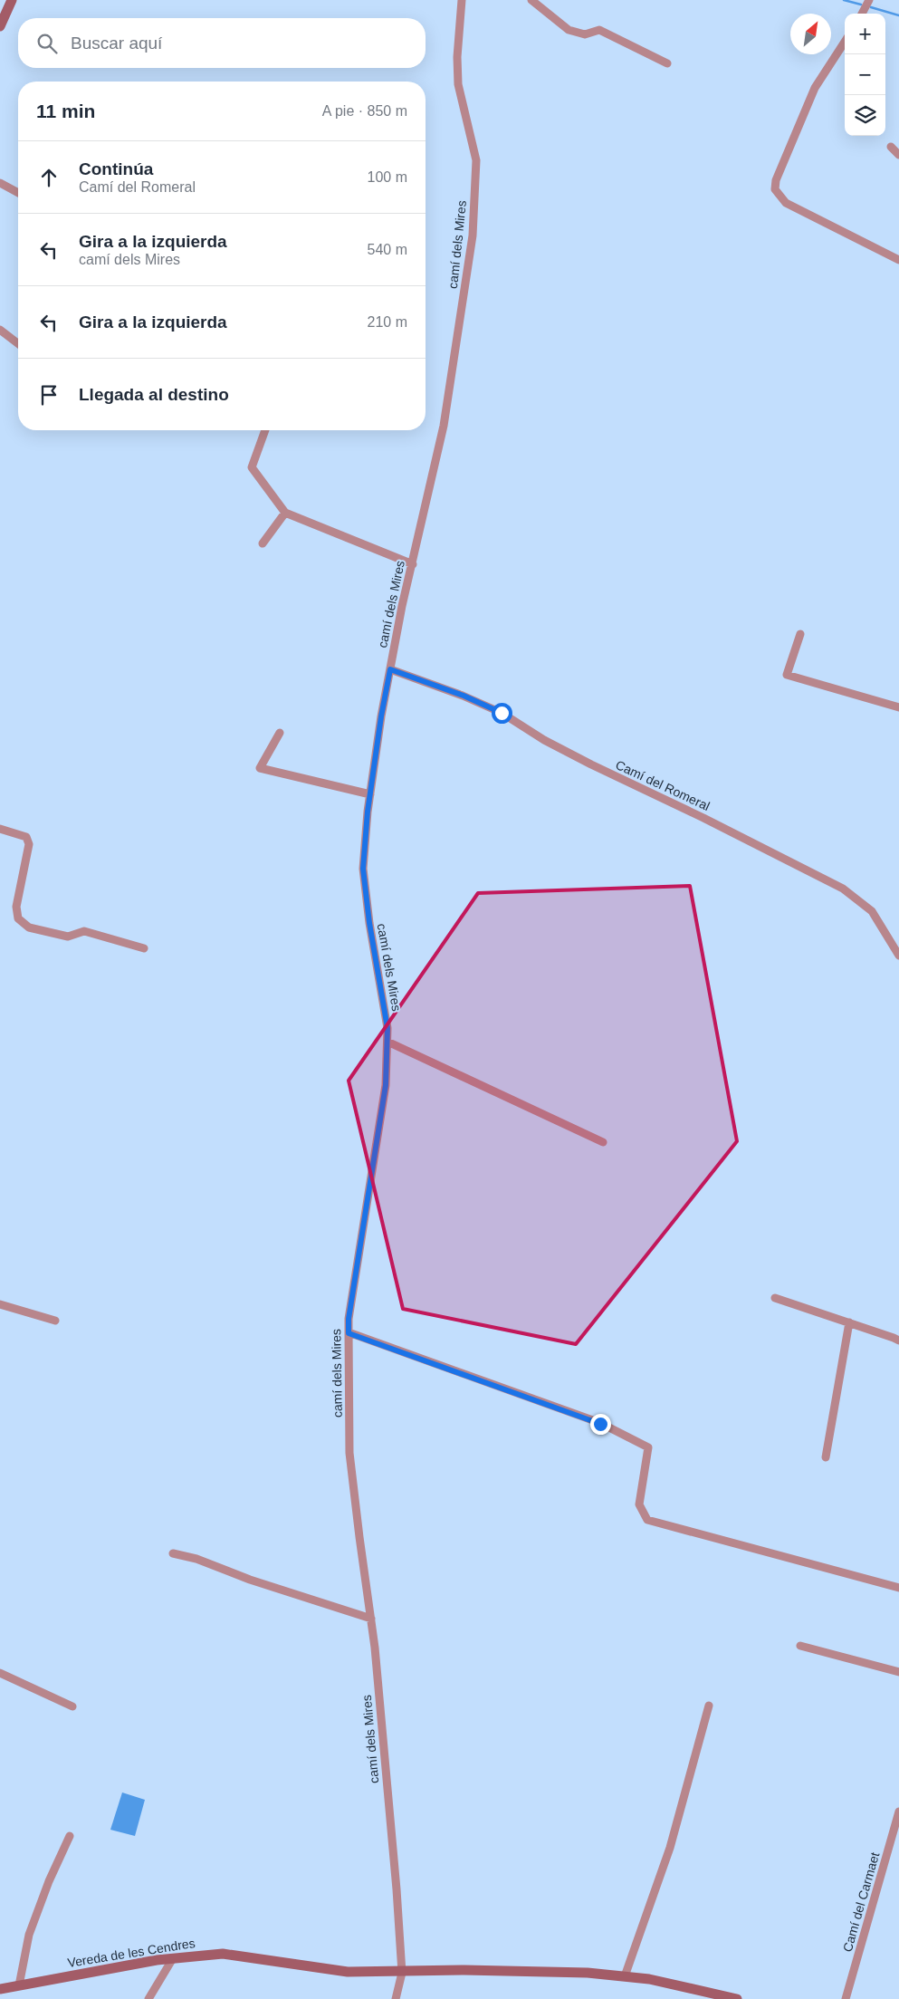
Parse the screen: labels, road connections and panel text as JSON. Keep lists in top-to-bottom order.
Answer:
{
  "streets": {
    "main road": ["Vereda de les Cendres"],
    "street": ["camí dels Mires", "Camí del Romeral", "Camí del Carmaet"]
  },
  "crossings": [
    ["camí dels Mires", "Camí del Romeral"],
    ["camí dels Mires", "Vereda de les Cendres"]
  ],
  "north": "top right",
  "page": {
    "map_buttons": ["+", "−"],
    "search": "Buscar aquí",
    "heading": ["11 min", "A pie · 850 m"],
    "list": [
      ["Continúa", "Camí del Romeral", "100 m"],
      ["Gira a la izquierda", "camí dels Mires", "540 m"],
      ["Gira a la izquierda", "210 m"],
      "Llegada al destino"
    ]
  }
}
